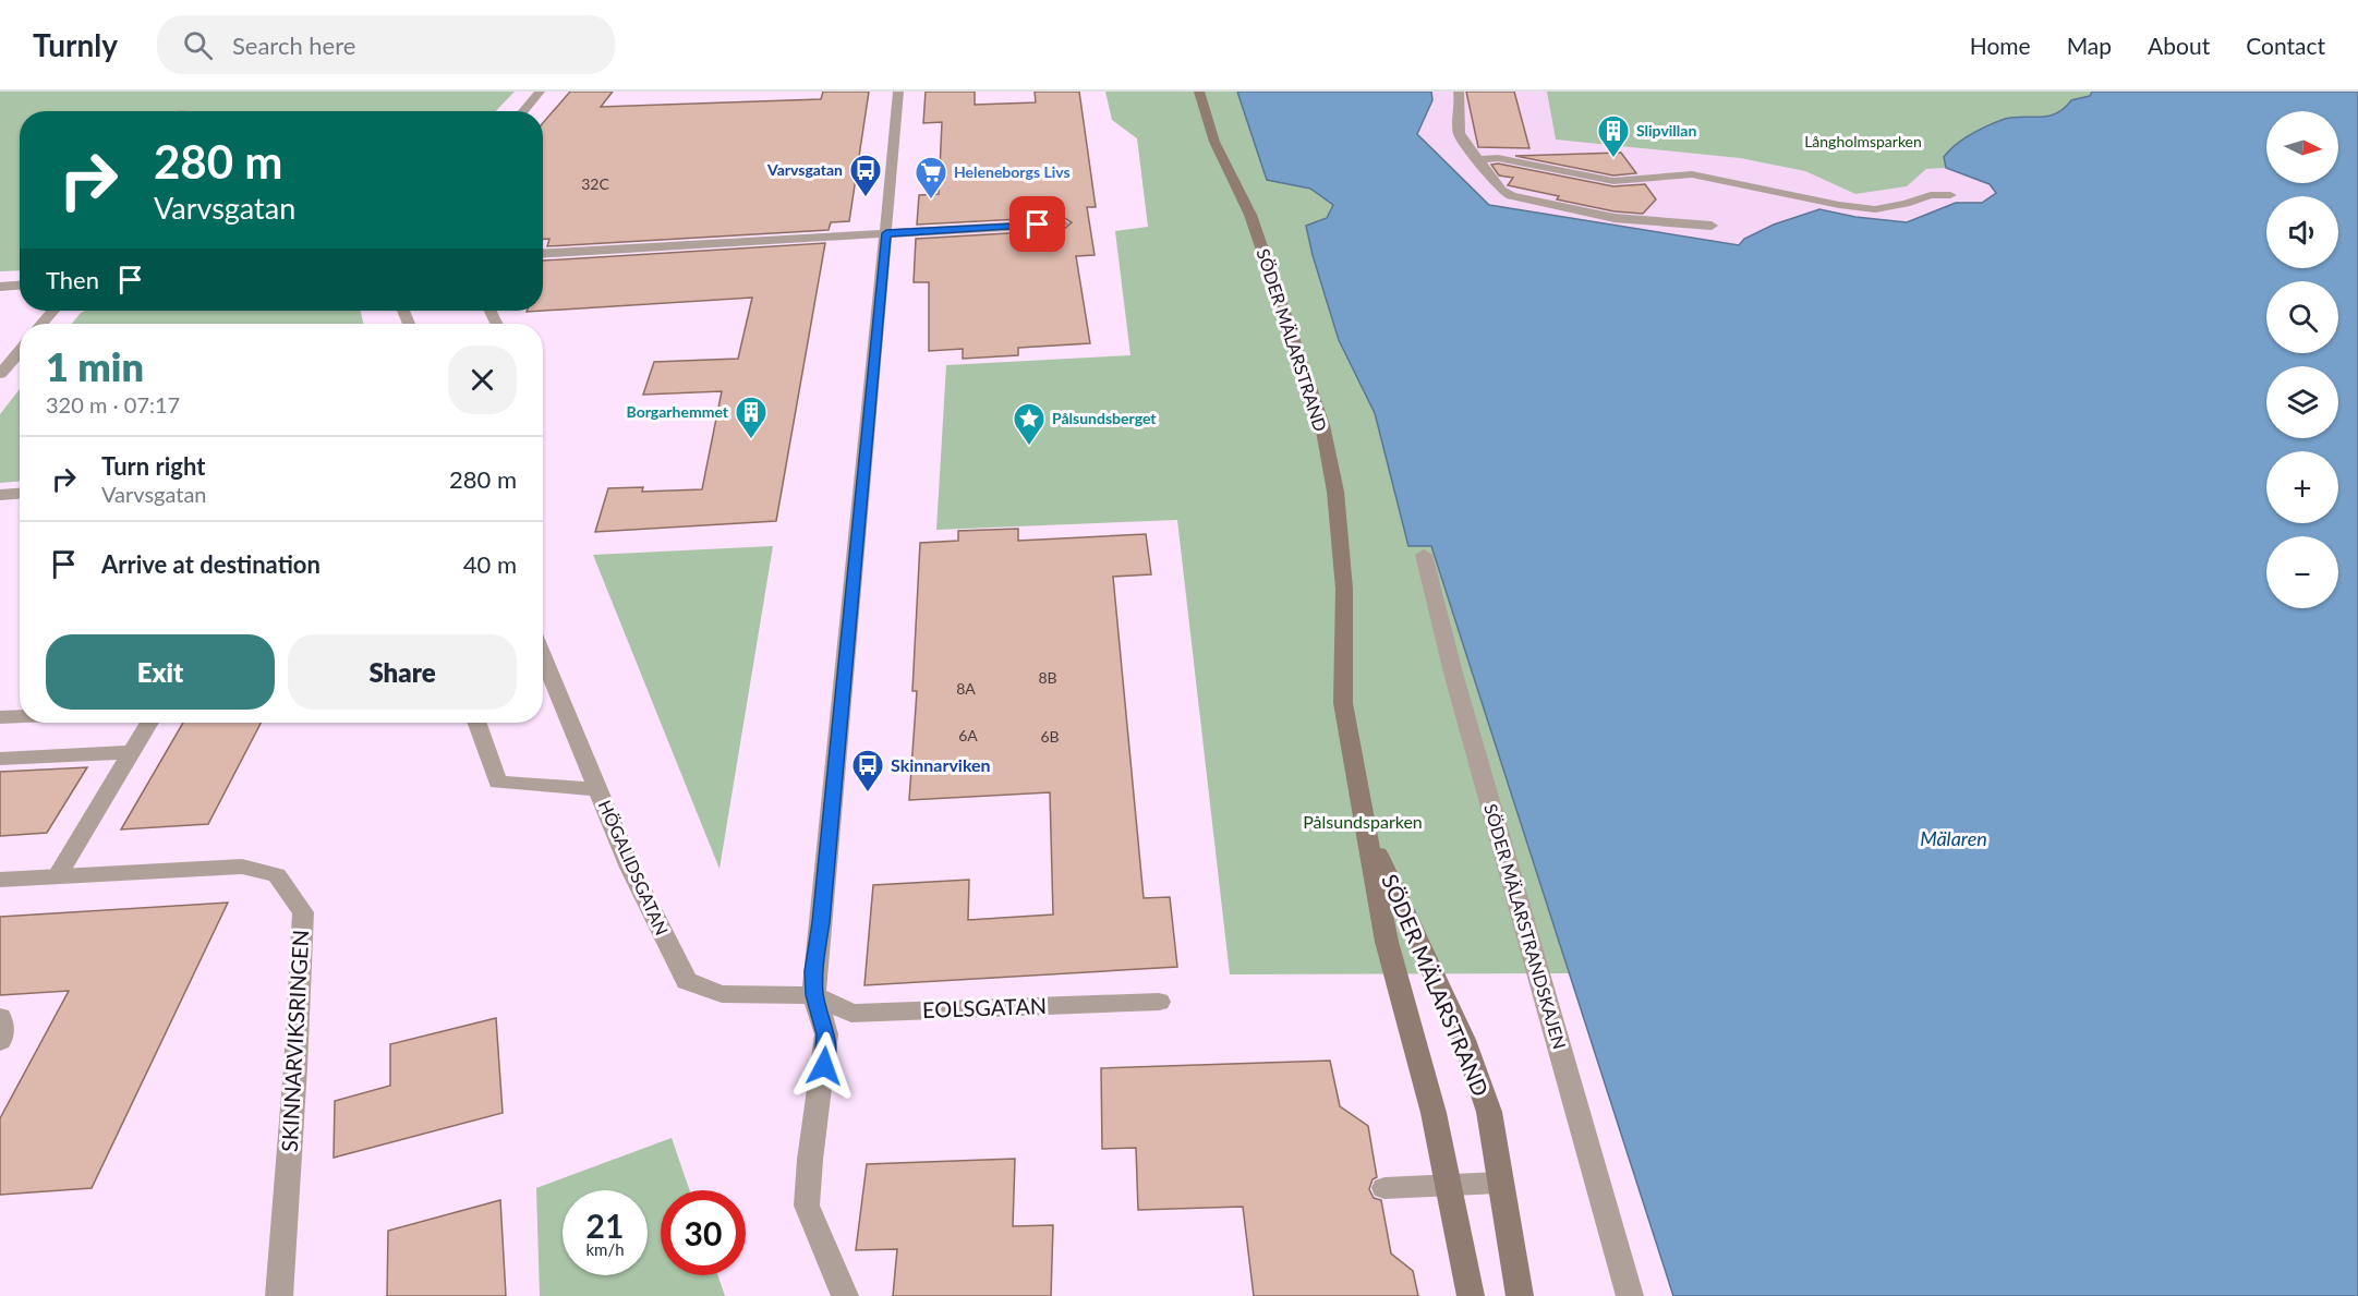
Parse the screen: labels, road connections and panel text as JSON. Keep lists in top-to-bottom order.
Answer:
{
  "streets": {
    "street": [
      "SÖDER MÄLARSTRAND",
      "HÖGALIDSGATAN",
      "SÖDER MÄLARSTRANDSKAJEN",
      "EOLSGATAN",
      "SKINNARVIKSRINGEN"
    ]
  },
  "crossings": [
    ["HÖGALIDSGATAN", "EOLSGATAN"]
  ],
  "water": ["Mälaren"],
  "parks": ["Långholmsparken", "Pålsundsparken"],
  "places": {
    "building": ["Slipvillan", "Borgarhemmet"],
    "bus stop": ["Varvsgatan", "Skinnarviken"],
    "supermarket": ["Heleneborgs Livs"],
    "place": ["Pålsundsberget"]
  },
  "house_numbers": [
    "32C",
    "8B",
    "8A",
    "6A",
    "6B"
  ],
  "north": "right",
  "page": {
    "header": "Turnly",
    "search": "Search here",
    "nav": [
      "Home",
      "Map",
      "About",
      "Contact"
    ],
    "map_buttons": ["+", "−"],
    "turn": ["280 m", "Varvsgatan"],
    "then": "Then",
    "heading": ["1 min", "320 m · 07:17"],
    "list": [
      {
        "name": "Turn right",
        "note": "Varvsgatan",
        "value": "280 m"
      },
      {
        "name": "Arrive at destination",
        "value": "40 m"
      }
    ],
    "buttons": ["Exit", "Share"],
    "speed": "21 km/h",
    "limit": "30"
  }
}
